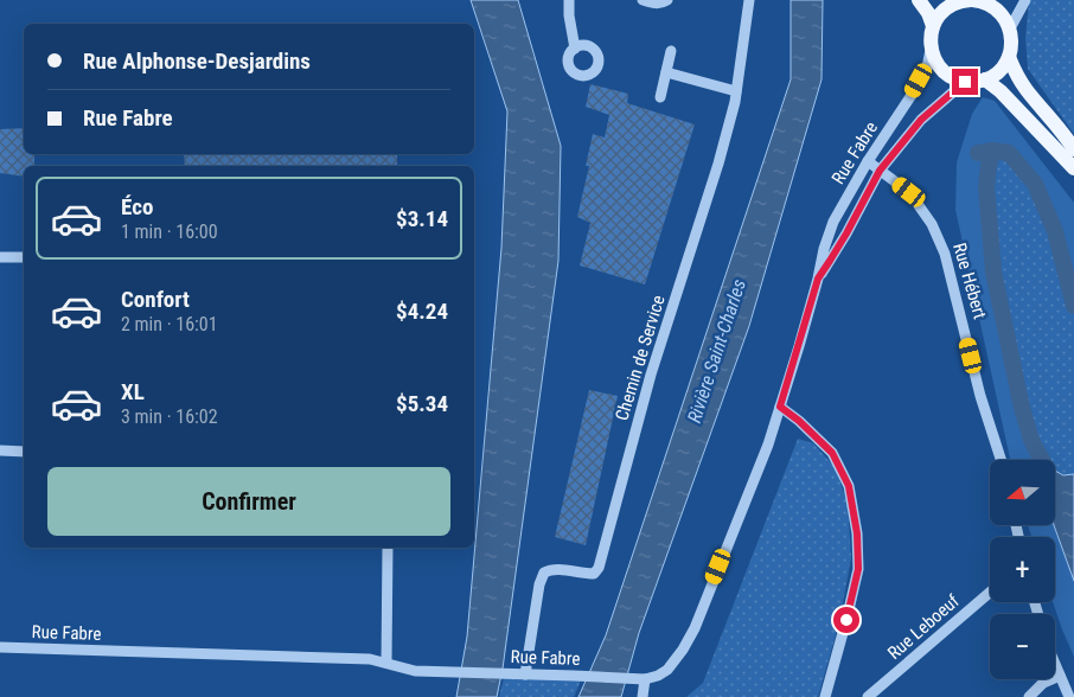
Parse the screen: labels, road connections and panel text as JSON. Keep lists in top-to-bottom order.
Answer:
{
  "streets": {
    "street": [
      "Rue Fabre",
      "Rue Hébert",
      "Chemin de Service",
      "Rue Leboeuf"
    ]
  },
  "crossings": [
    ["Rue Fabre", "Rue Hébert"],
    ["Rue Fabre", "Chemin de Service"]
  ],
  "water": ["Rivière Saint-Charles"],
  "north": "left",
  "page": {
    "banner": ["Rue Alphonse-Desjardins", "Rue Fabre"],
    "list": [
      {
        "name": "Éco",
        "note": "1 min · 16:00",
        "value": "$3.14"
      },
      {
        "name": "Confort",
        "note": "2 min · 16:01",
        "value": "$4.24"
      },
      {
        "name": "XL",
        "note": "3 min · 16:02",
        "value": "$5.34"
      }
    ],
    "buttons": "Confirmer",
    "map_buttons": ["+", "−"]
  }
}
